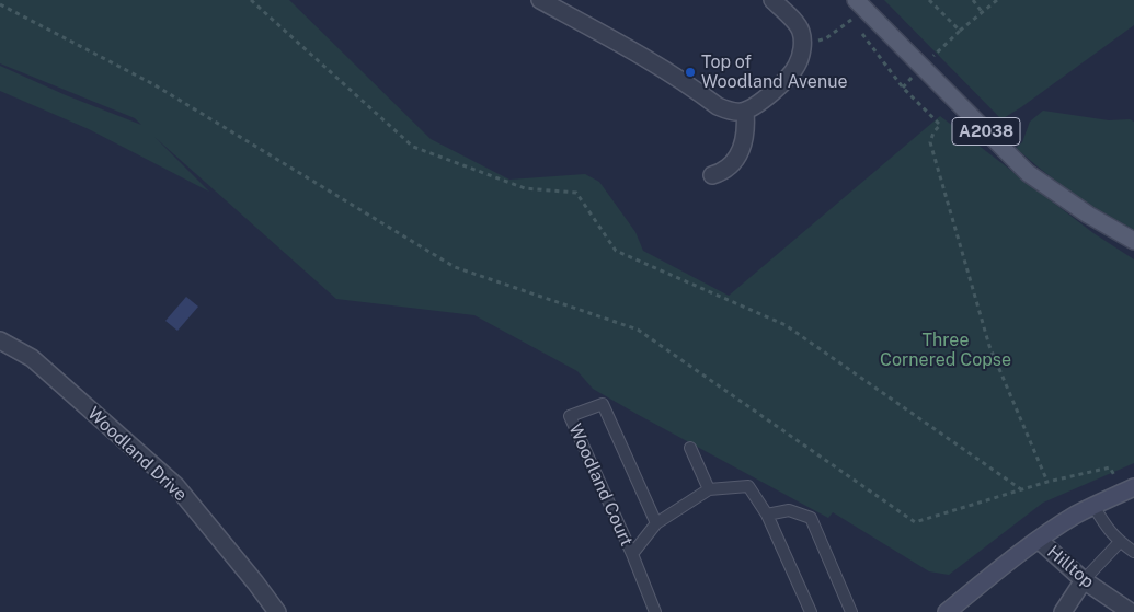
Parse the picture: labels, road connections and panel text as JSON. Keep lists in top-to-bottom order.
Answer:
{
  "streets": {
    "main road": ["A2038"],
    "street": ["Woodland Drive", "Hilltop"],
    "lane": ["Woodland Court"]
  },
  "parks": ["Three Cornered Copse"],
  "places": ["Top of Woodland Avenue"]
}
